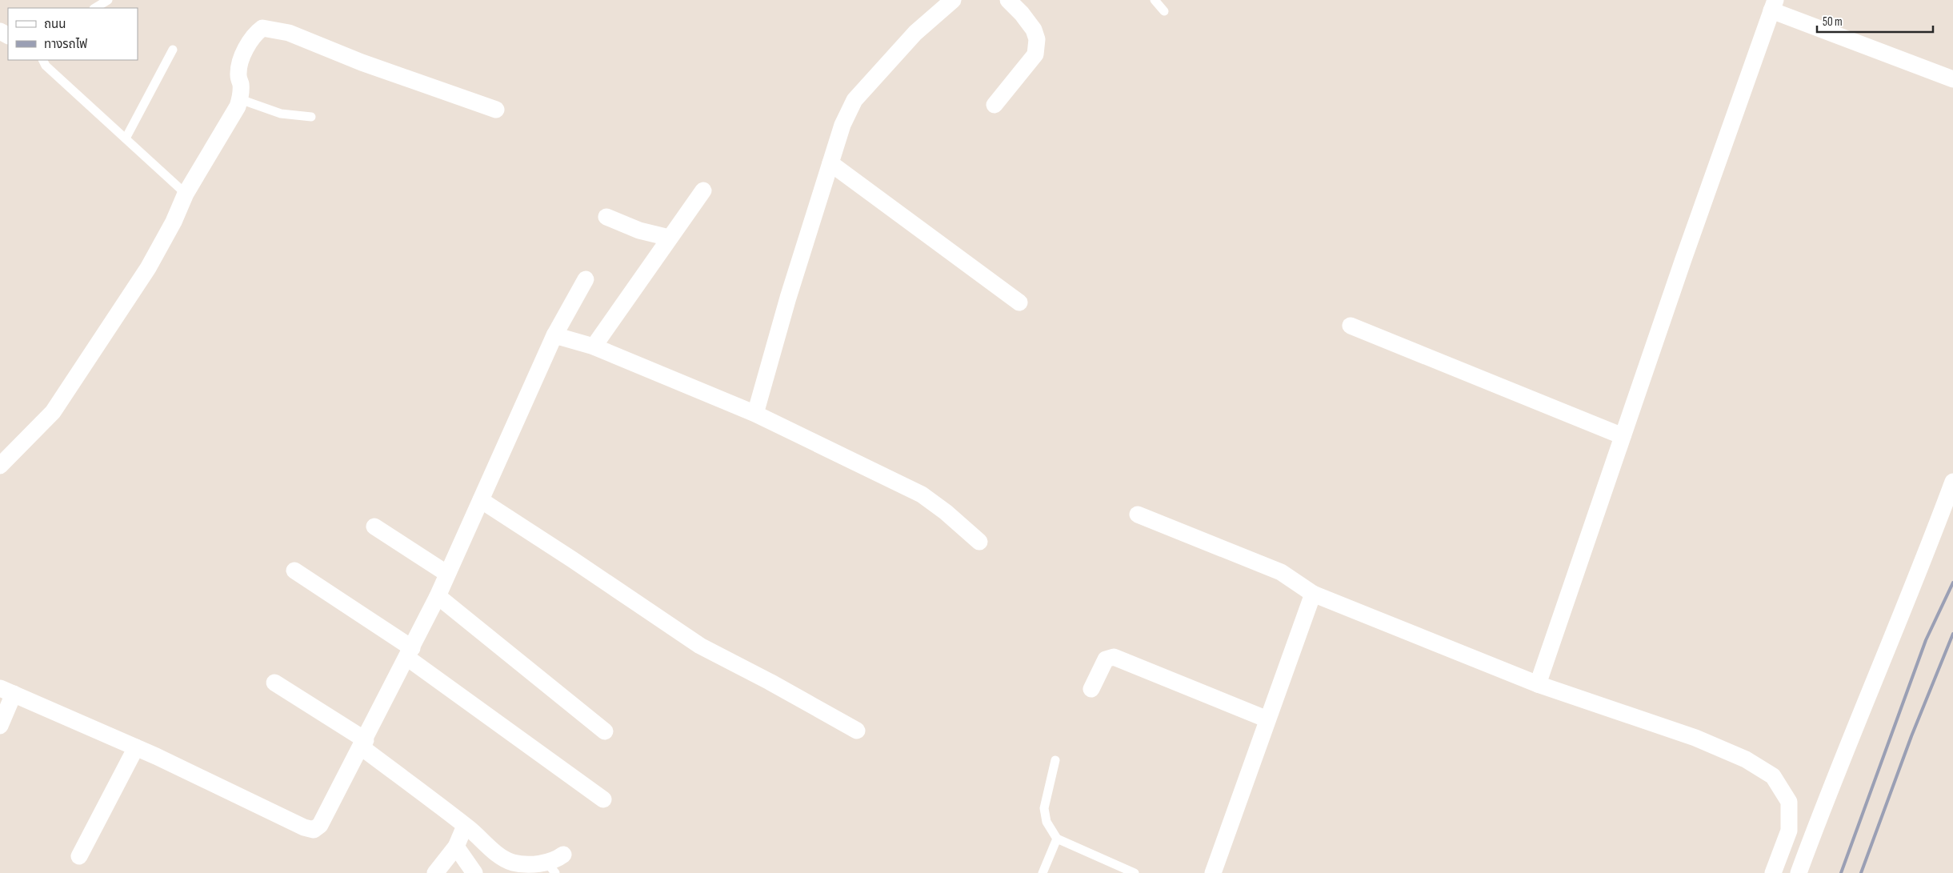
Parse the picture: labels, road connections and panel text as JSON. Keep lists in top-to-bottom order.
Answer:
{
  "legend": ["ถนน", "ทางรถไฟ"],
  "scale_bar": "50 m"
}
